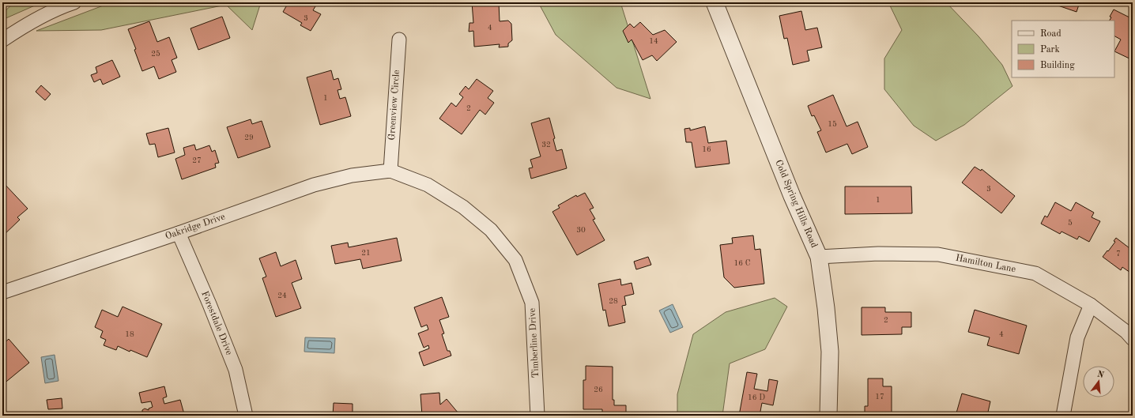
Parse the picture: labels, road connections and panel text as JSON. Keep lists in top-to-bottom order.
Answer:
{
  "streets": {
    "street": [
      "Greenview Circle",
      "Cold Spring Hills Road",
      "Oakridge Drive",
      "Hamilton Lane",
      "Forestdale Drive",
      "Timberline Drive"
    ]
  },
  "crossings": [
    ["Greenview Circle", "Oakridge Drive"],
    ["Greenview Circle", "Timberline Drive"],
    ["Cold Spring Hills Road", "Hamilton Lane"],
    ["Oakridge Drive", "Forestdale Drive"],
    ["Oakridge Drive", "Timberline Drive"]
  ],
  "house_numbers": [
    "3",
    "4",
    "14",
    "25",
    "1",
    "2",
    "15",
    "29",
    "32",
    "16",
    "27",
    "3",
    "1",
    "5",
    "30",
    "21",
    "7",
    "16 C",
    "24",
    "28",
    "2",
    "18",
    "4",
    "26",
    "17",
    "16 D"
  ],
  "legend": ["Road", "Park", "Building"],
  "north": "top"
}
